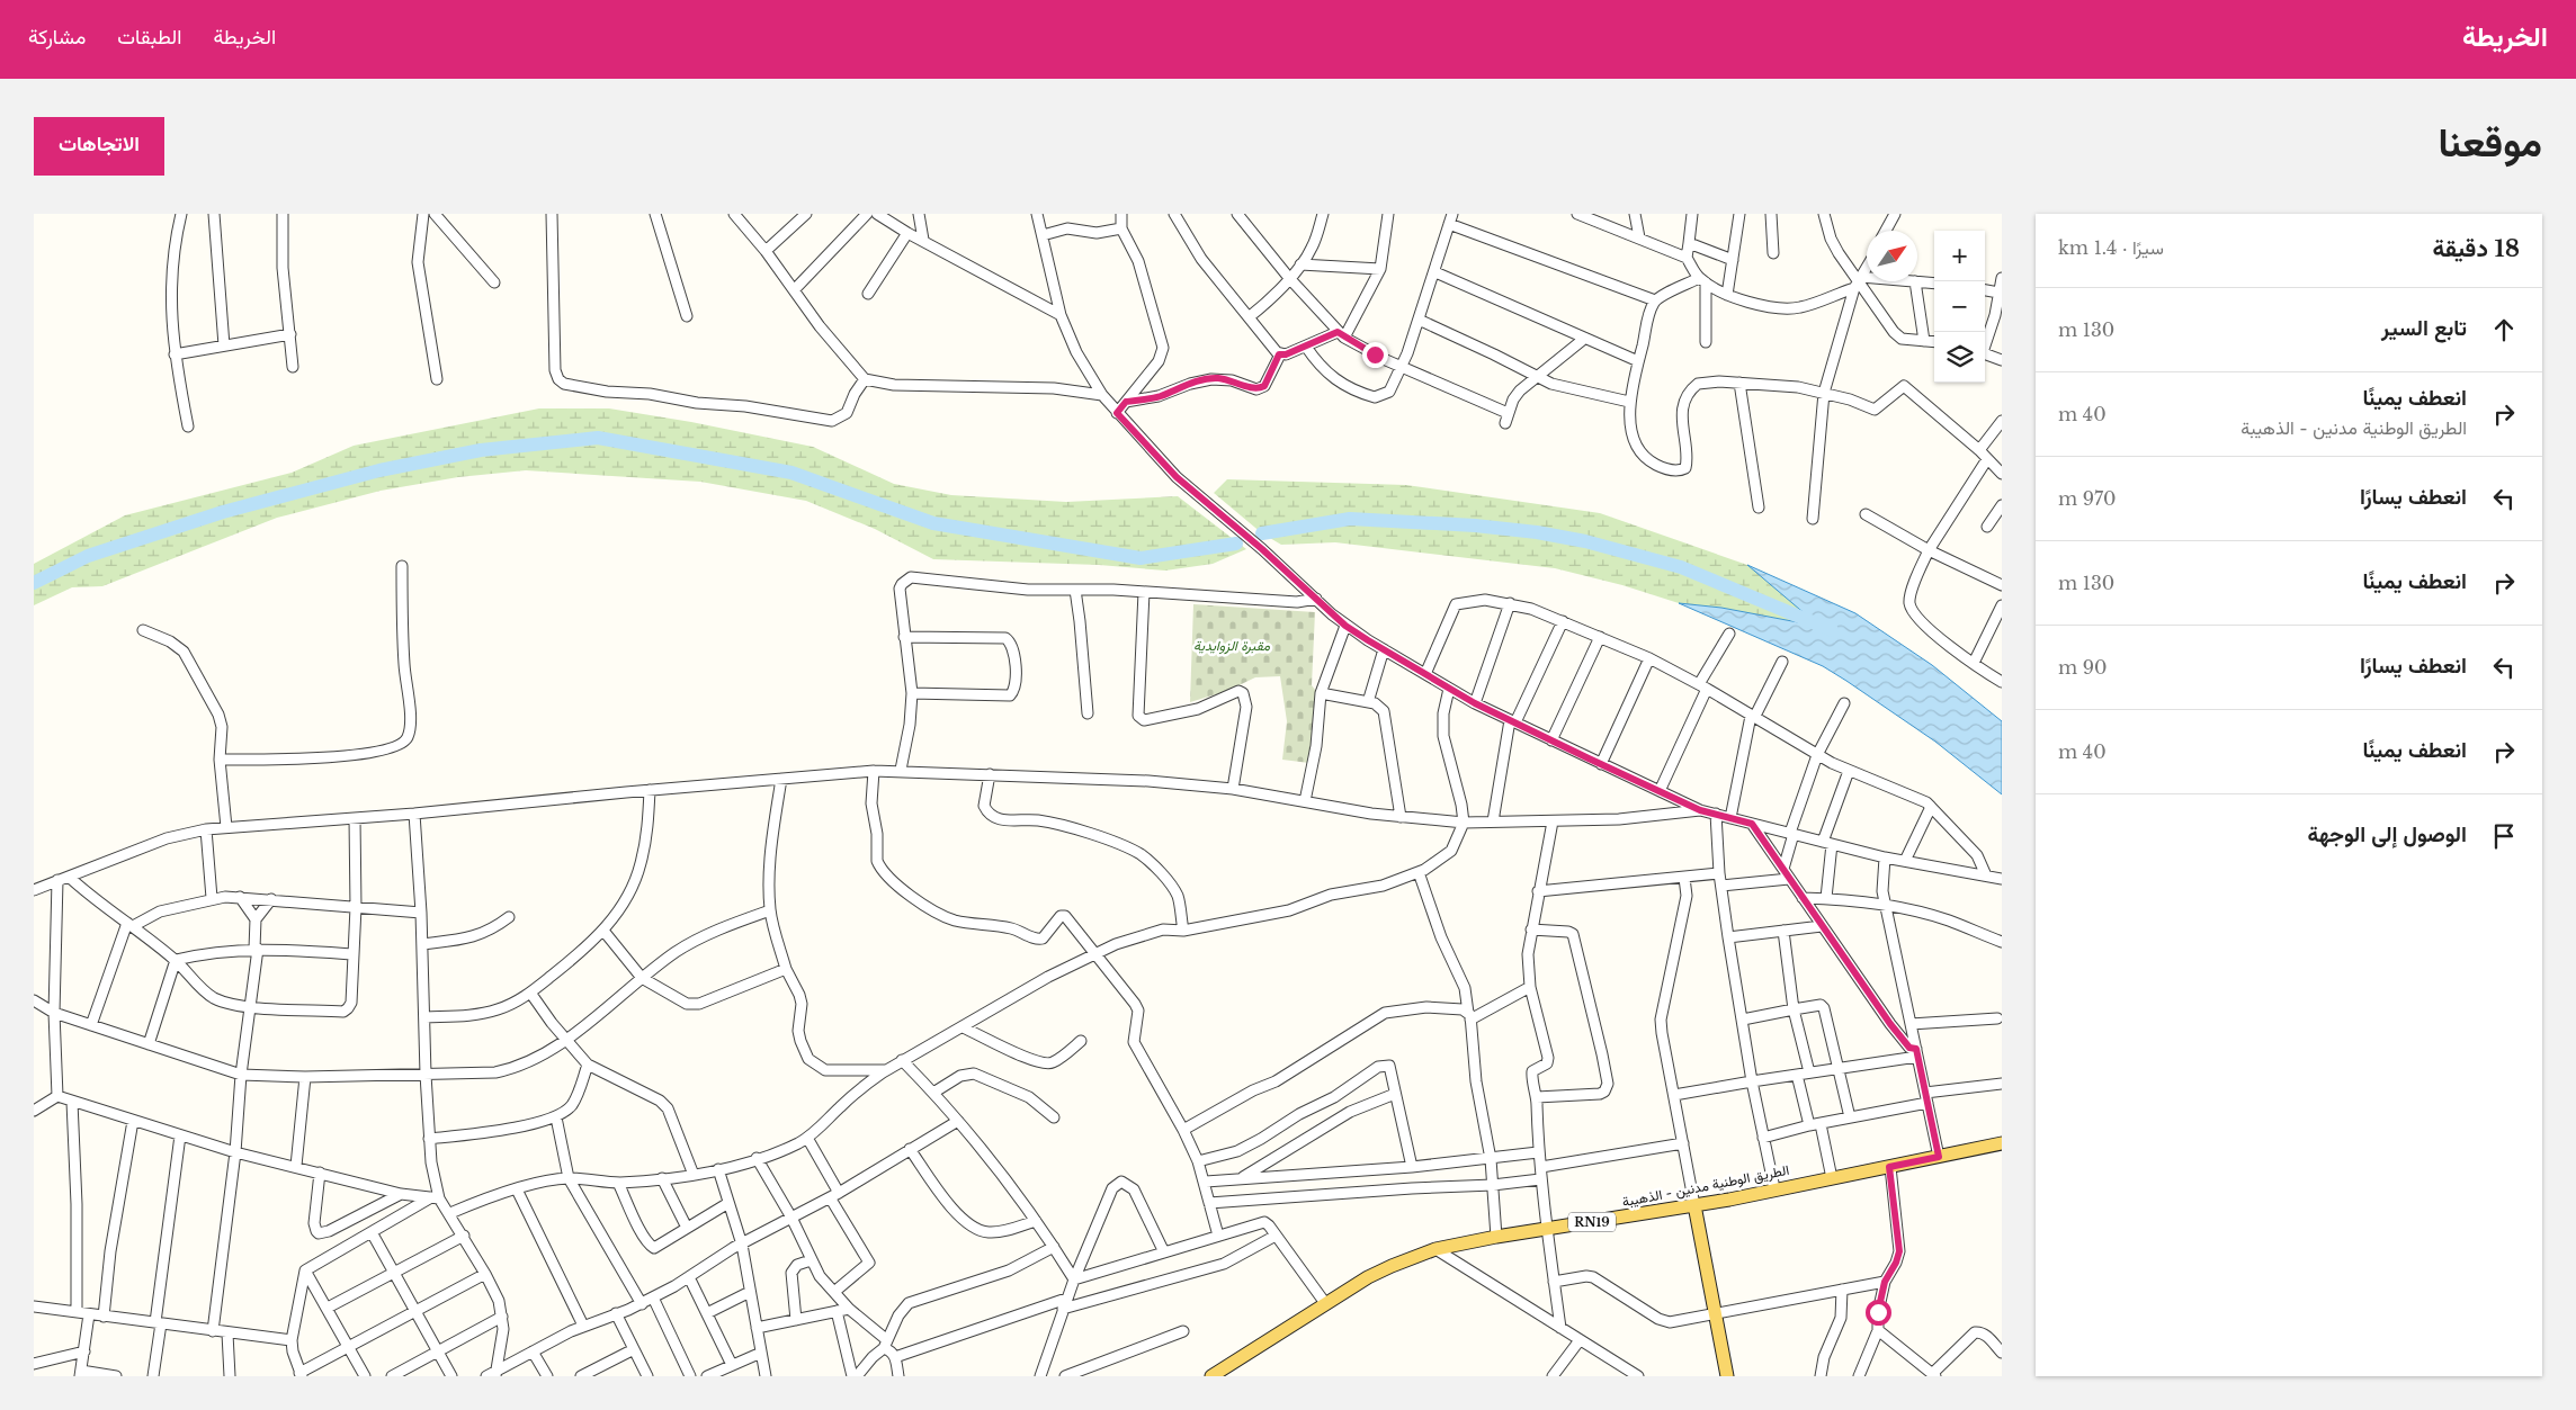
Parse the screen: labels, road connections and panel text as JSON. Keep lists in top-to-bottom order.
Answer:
{
  "streets": {
    "main road": ["الطريق الوطنية مدنين - الذهيبة", "RN19"]
  },
  "parks": ["مقبرة الزوايدية"],
  "north": "top right",
  "page": {
    "header": "الخريطة",
    "nav": ["الخريطة", "الطبقات", "مشاركة"],
    "title": "موقعنا",
    "buttons": "الاتجاهات",
    "heading": ["18 دقيقة", "سيرًا · 1.4 km"],
    "map_buttons": ["+", "−"],
    "list": [
      ["تابع السير", "130 m"],
      ["انعطف يمينًا", "الطريق الوطنية مدنين - الذهيبة", "40 m"],
      ["انعطف يسارًا", "970 m"],
      ["انعطف يمينًا", "130 m"],
      ["انعطف يسارًا", "90 m"],
      ["انعطف يمينًا", "40 m"],
      "الوصول إلى الوجهة"
    ]
  }
}
